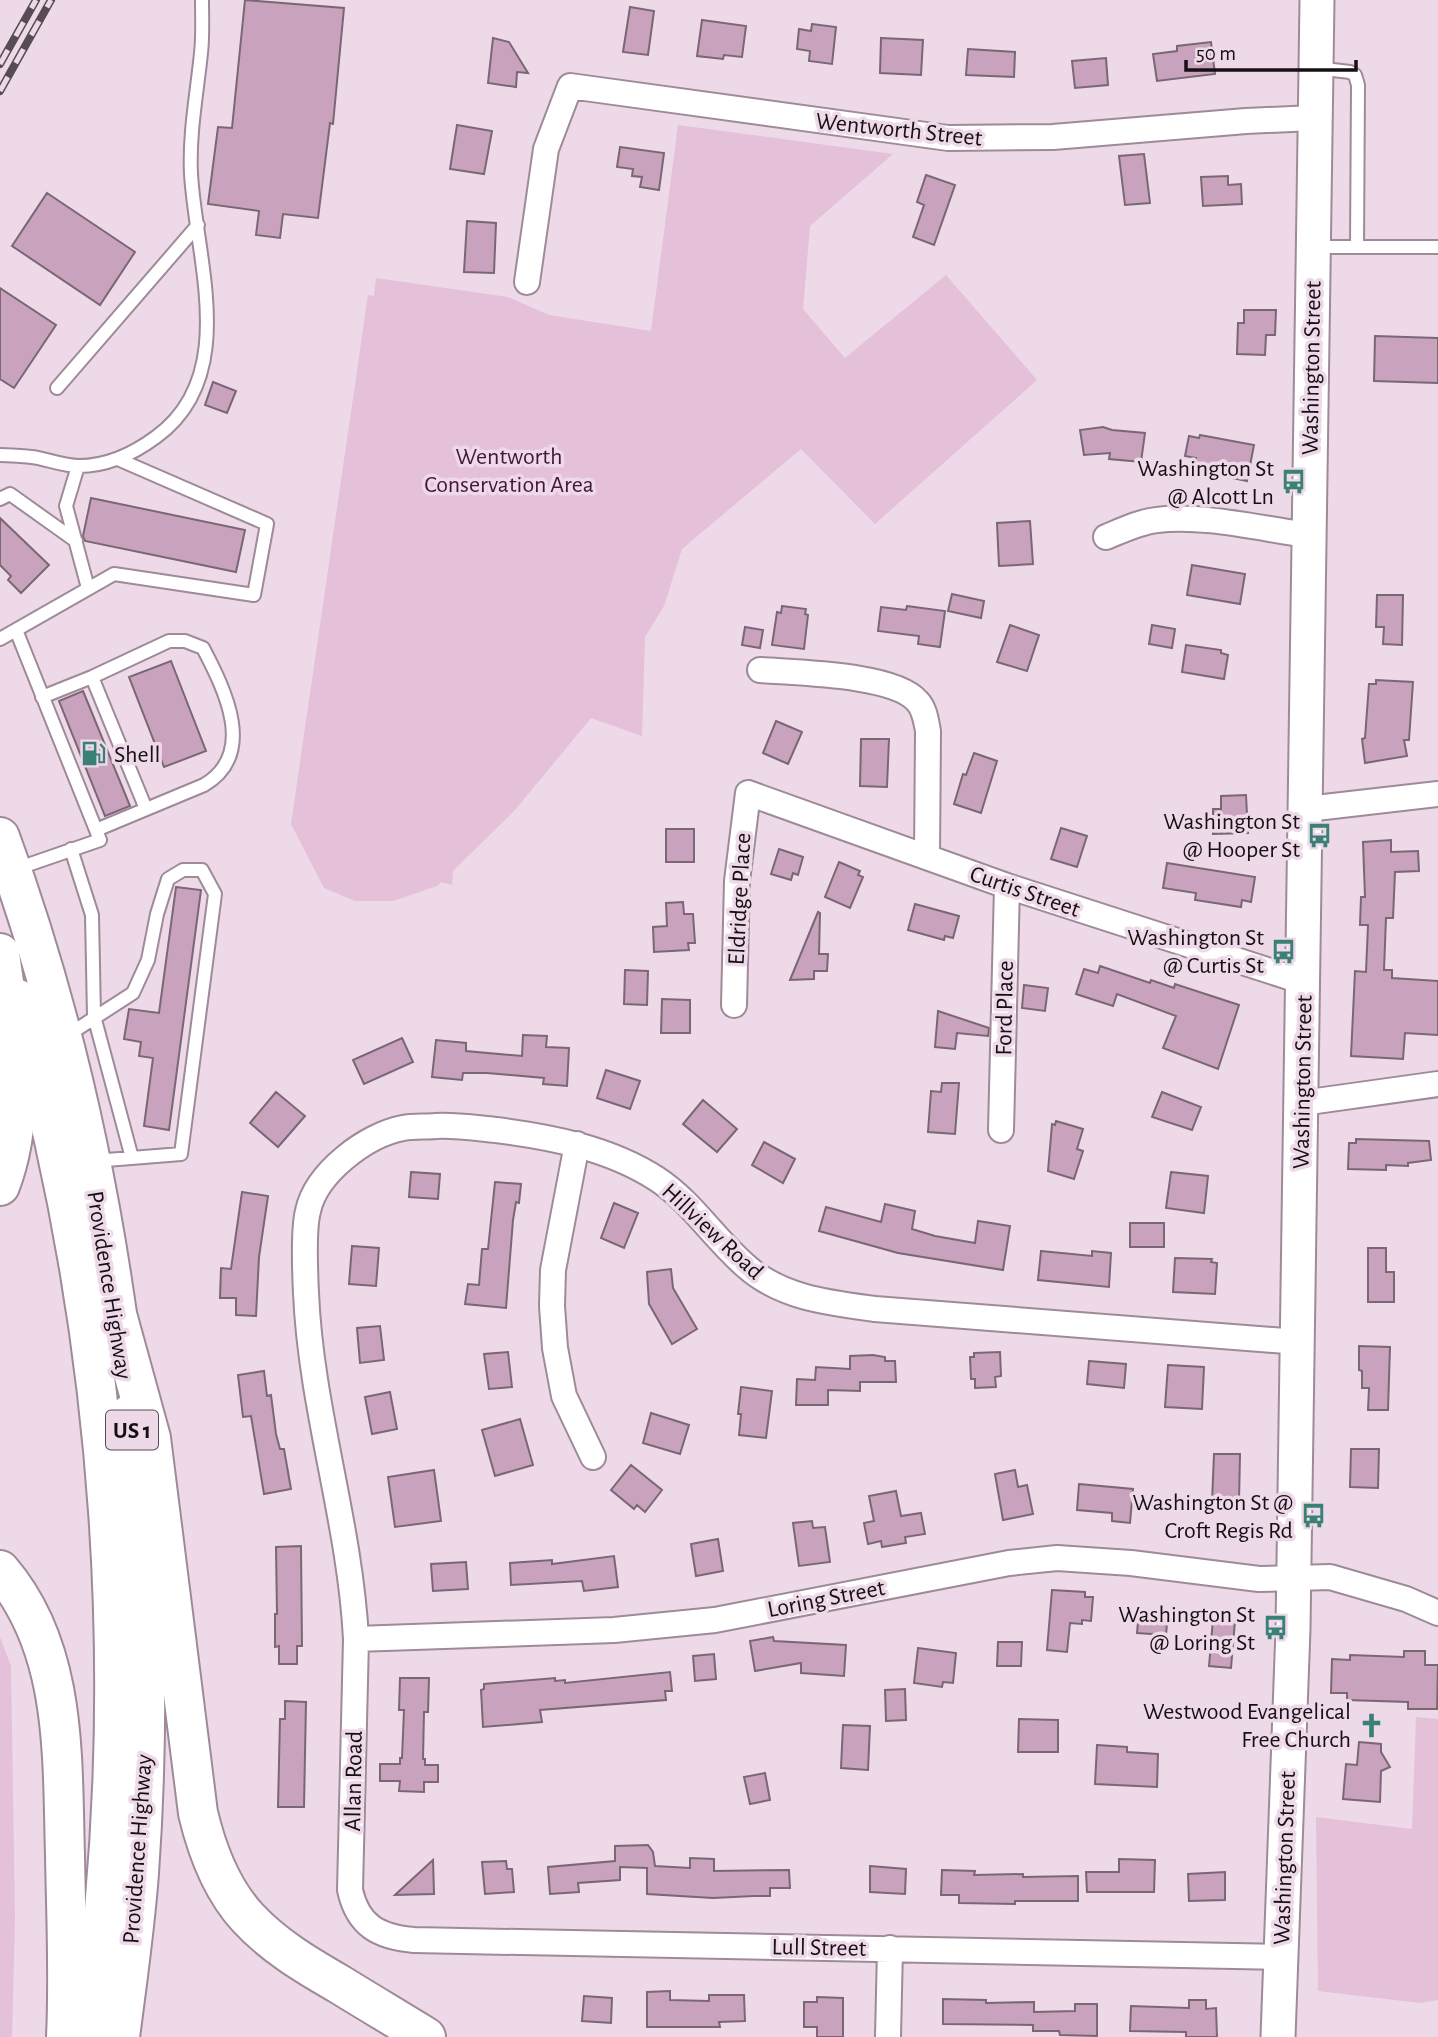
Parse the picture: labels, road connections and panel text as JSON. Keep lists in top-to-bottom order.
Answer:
{
  "streets": {
    "main road": ["Washington Street", "Providence Highway", "US 1"],
    "street": [
      "Wentworth Street",
      "Curtis Street",
      "Eldridge Place",
      "Ford Place",
      "Hillview Road",
      "Loring Street",
      "Allan Road",
      "Lull Street"
    ]
  },
  "crossings": [
    ["Wentworth Street", "Washington Street"],
    ["Washington Street", "Curtis Street"],
    ["Washington Street", "Hillview Road"],
    ["Washington Street", "Loring Street"],
    ["Washington Street", "Lull Street"],
    ["Curtis Street", "Eldridge Place"],
    ["Curtis Street", "Ford Place"],
    ["Hillview Road", "Loring Street"],
    ["Hillview Road", "Allan Road"],
    ["Loring Street", "Allan Road"],
    ["Allan Road", "Lull Street"]
  ],
  "parks": ["Wentworth Conservation Area"],
  "places": {
    "bus stop": [
      "Washington St @ Alcott Ln",
      "Washington St @ Hooper St",
      "Washington St @ Curtis St",
      "Washington St @ Croft Regis Rd",
      "Washington St @ Loring St"
    ],
    "fuel station": ["Shell"],
    "church": ["Westwood Evangelical Free Church"]
  },
  "scale_bar": "50 m"
}
